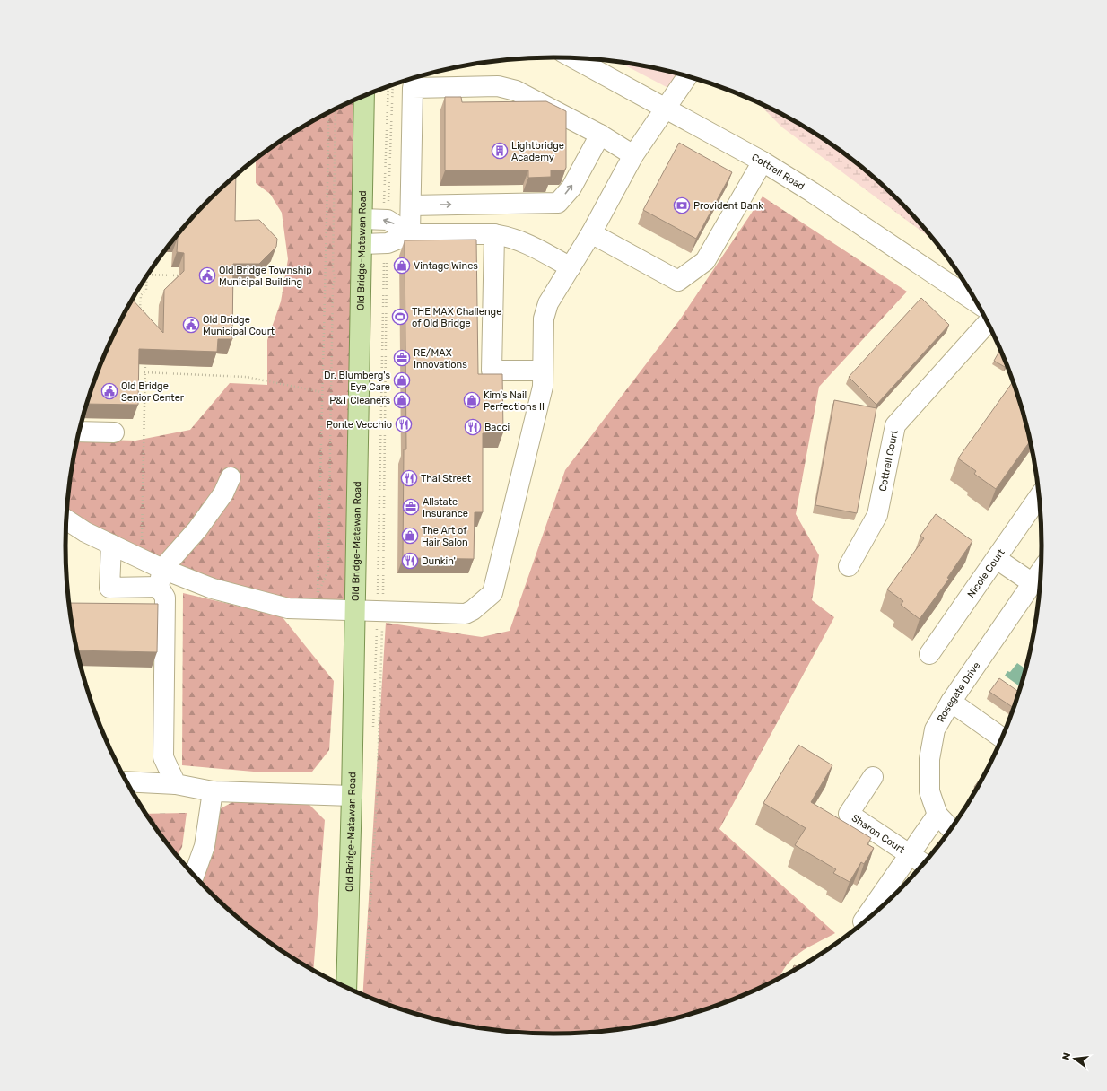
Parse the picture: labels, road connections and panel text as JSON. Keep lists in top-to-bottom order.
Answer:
{
  "streets": {
    "main road": ["Old Bridge-Matawan Road"],
    "street": [
      "Cottrell Road",
      "Cottrell Court",
      "Nicole Court",
      "Rosegate Drive",
      "Sharon Court"
    ]
  },
  "places": {
    "building": ["Lightbridge Academy"],
    "bank": ["Provident Bank"],
    "shop": [
      "Vintage Wines",
      "Dr. Blumberg's Eye Care",
      "P&T Cleaners",
      "Kim's Nail Perfections II",
      "The Art of Hair Salon"
    ],
    "public building": ["Old Bridge Township Municipal Building", "Old Bridge Municipal Court", "Old Bridge Senior Center"],
    "sports": ["THE MAX Challenge of Old Bridge"],
    "office": ["RE/MAX Innovations", "Allstate Insurance"],
    "restaurant": [
      "Ponte Vecchio",
      "Bacci",
      "Thai Street",
      "Dunkin'"
    ]
  },
  "north": "left"
}
